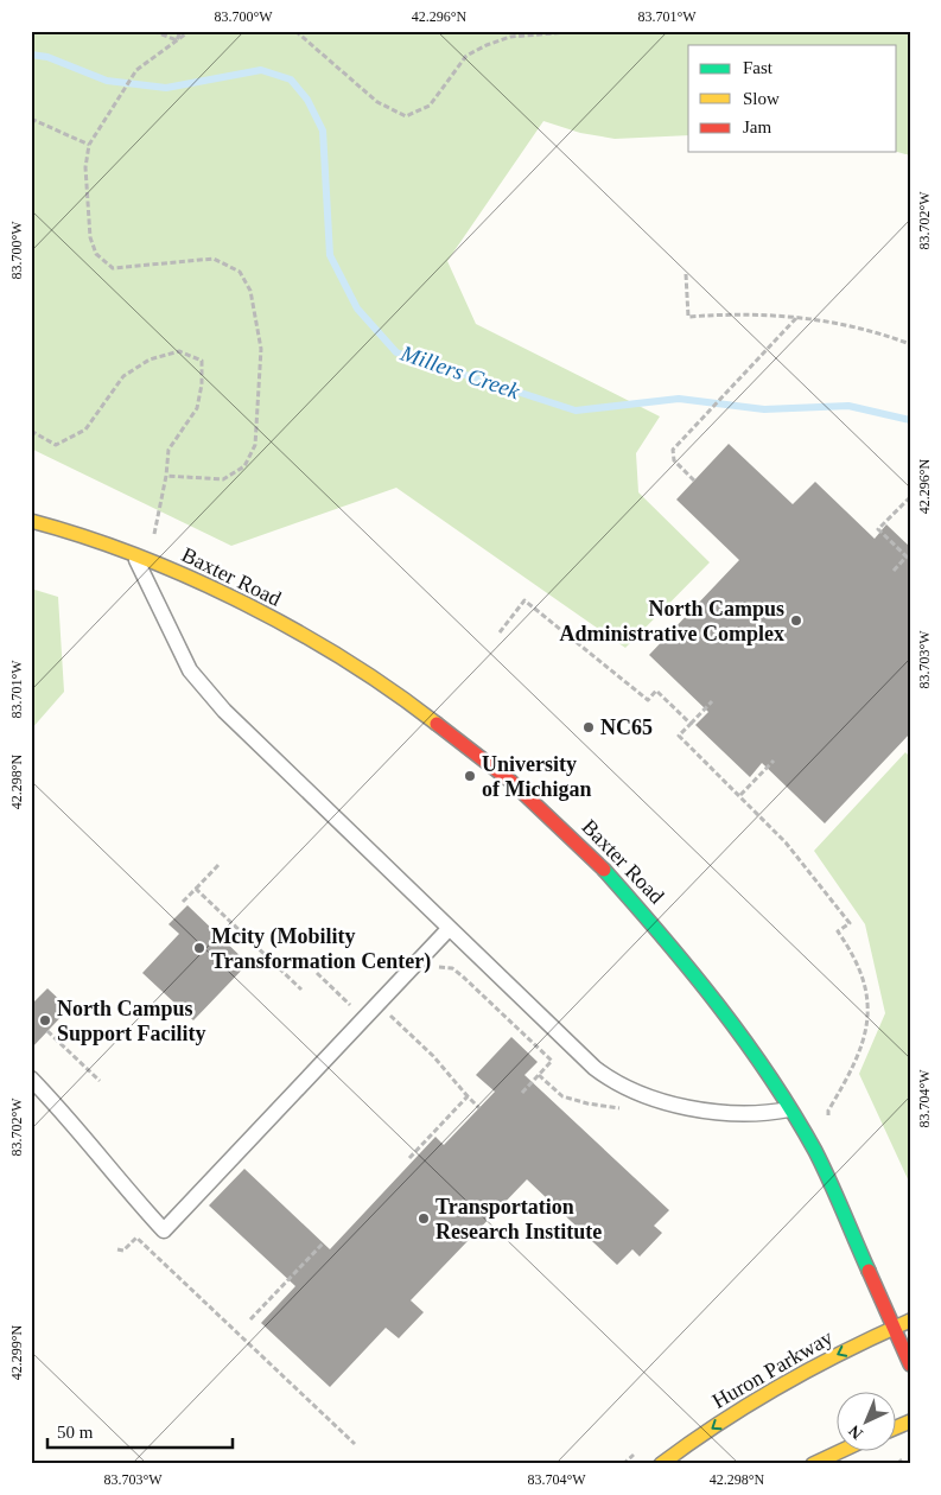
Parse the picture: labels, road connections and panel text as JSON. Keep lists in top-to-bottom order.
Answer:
{
  "streets": {
    "street": ["Baxter Road", "Huron Parkway"]
  },
  "crossings": [
    ["Baxter Road", "Huron Parkway"]
  ],
  "one_way": ["Huron Parkway"],
  "water": ["Millers Creek"],
  "places": [
    "North Campus Administrative Complex",
    "NC65",
    "University of Michigan",
    "Mcity (Mobility Transformation Center)",
    "North Campus Support Facility",
    "Transportation Research Institute"
  ],
  "legend": ["Fast", "Slow", "Jam"],
  "scale_bar": "50 m",
  "north": "bottom left",
  "coordinates": [
    "83.700°W",
    "42.296°N",
    "83.701°W",
    "83.702°W",
    "83.703°W",
    "42.298°N",
    "83.704°W",
    "42.299°N"
  ]
}
